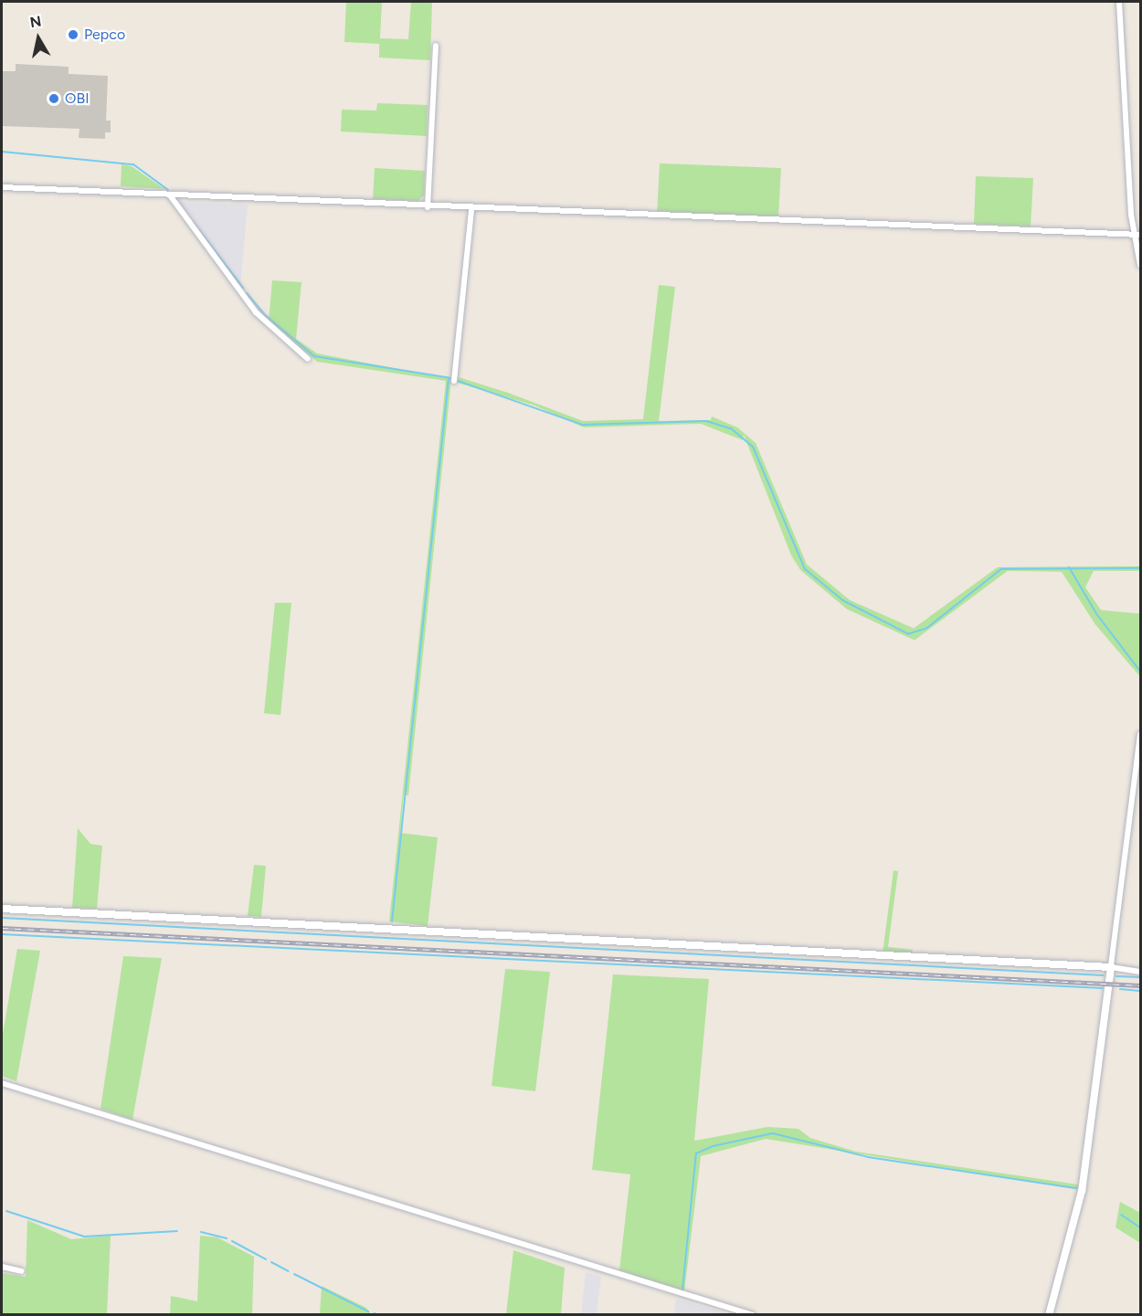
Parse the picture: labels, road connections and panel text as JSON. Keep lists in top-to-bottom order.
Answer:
{
  "places": ["Pepco", "OBI"],
  "north": "top"
}
